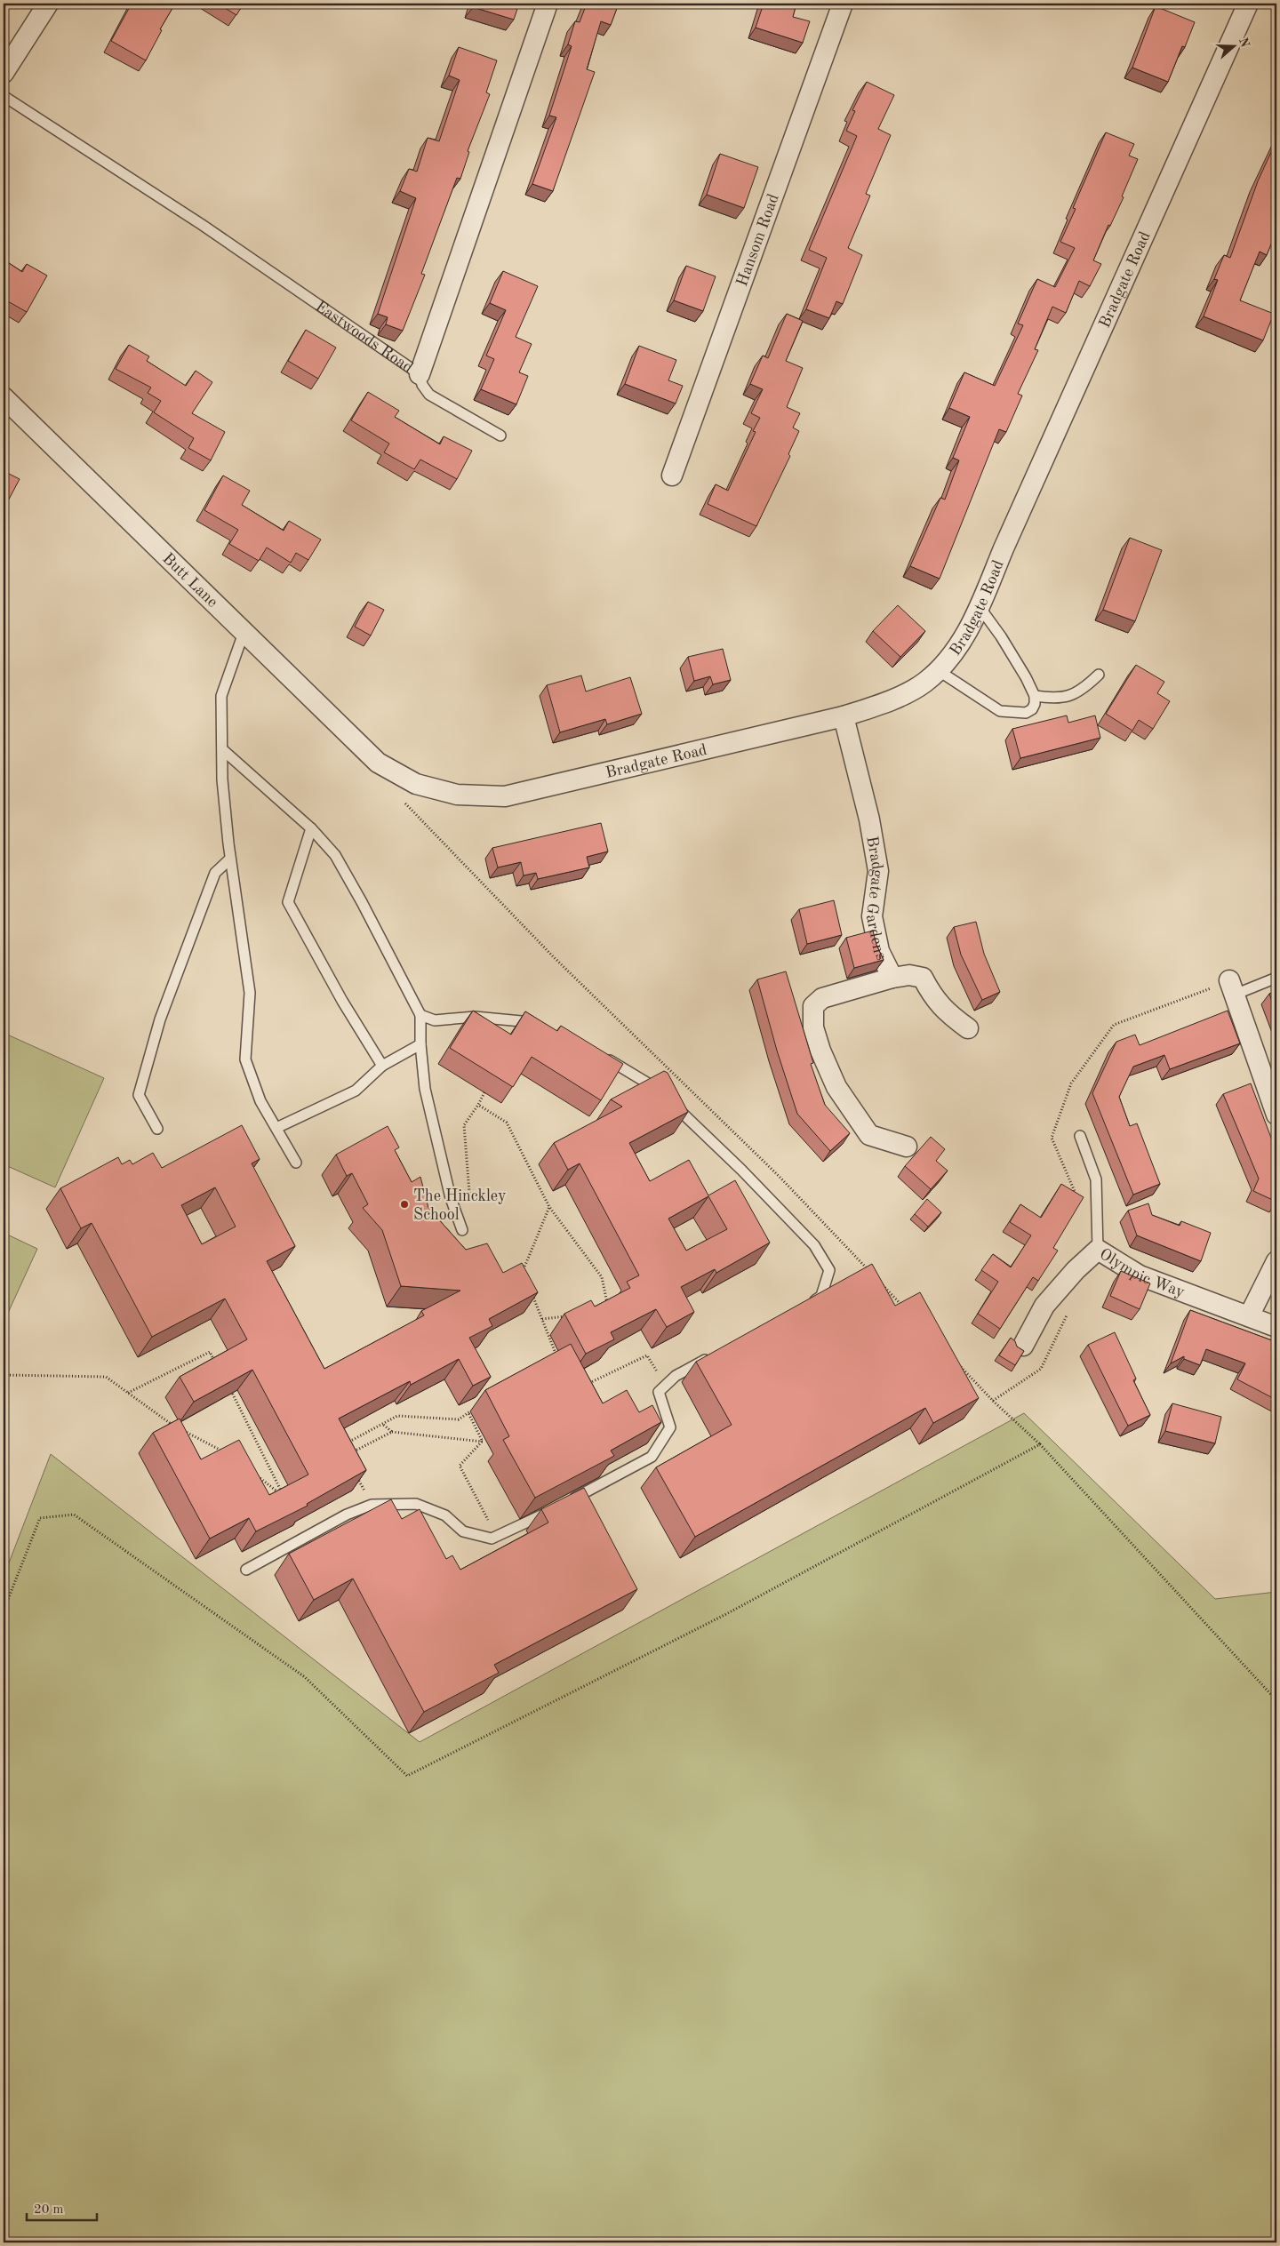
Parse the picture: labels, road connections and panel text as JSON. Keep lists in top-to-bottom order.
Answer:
{
  "streets": {
    "street": [
      "Hansom Road",
      "Bradgate Road",
      "Eastwoods Road",
      "Butt Lane",
      "Bradgate Gardens",
      "Olympic Way"
    ]
  },
  "crossings": [
    ["Bradgate Road", "Butt Lane"],
    ["Bradgate Road", "Bradgate Gardens"]
  ],
  "places": ["The Hinckley School"],
  "scale_bar": "20 m",
  "north": "right"
}
